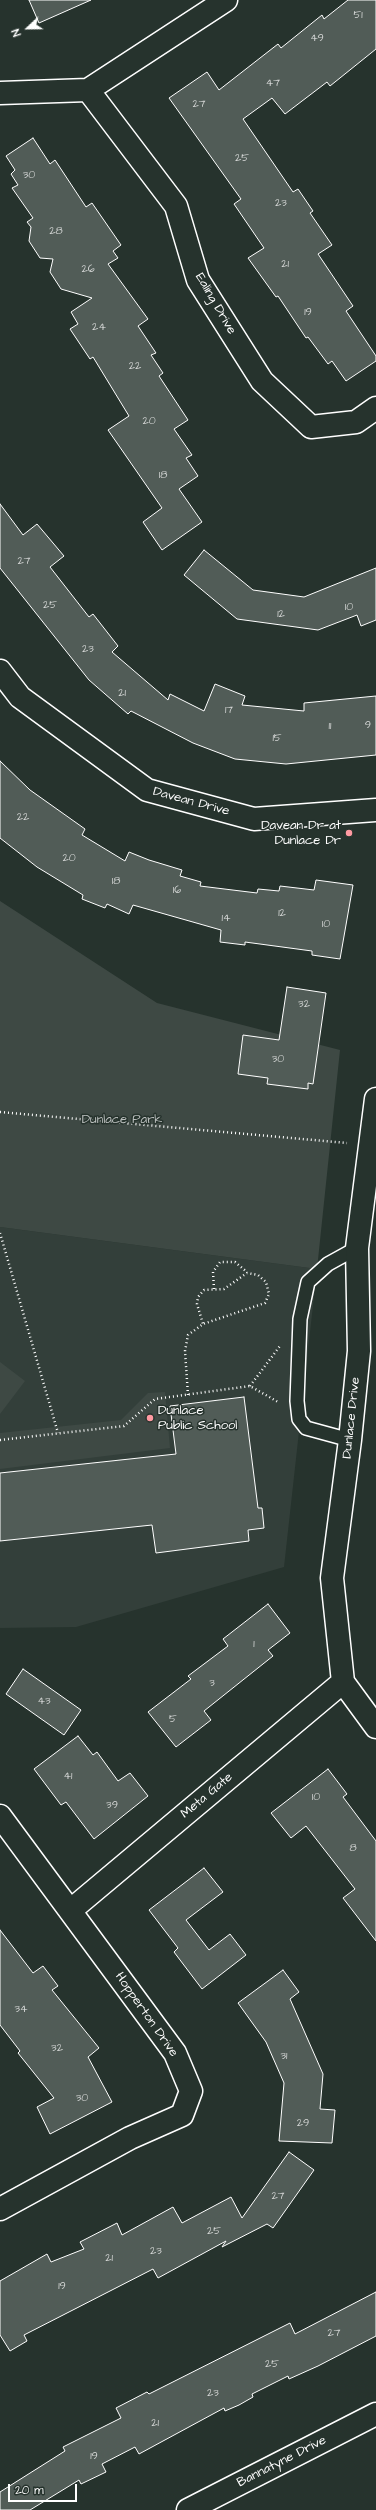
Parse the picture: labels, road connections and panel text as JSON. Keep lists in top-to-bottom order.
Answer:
{
  "streets": {
    "street": [
      "Ealing Drive",
      "Davean Drive",
      "Dunlace Drive",
      "Meta Gate",
      "Hopperton Drive",
      "Bannatyne Drive"
    ]
  },
  "crossings": [
    ["Dunlace Drive", "Meta Gate"],
    ["Meta Gate", "Hopperton Drive"]
  ],
  "parks": ["Dunlace Park"],
  "places": ["Davean Dr at Dunlace Dr", "Dunlace Public School"],
  "house_numbers": [
    "51",
    "49",
    "47",
    "27",
    "25",
    "30",
    "23",
    "28",
    "21",
    "26",
    "19",
    "24",
    "22",
    "20",
    "18",
    "27",
    "25",
    "10",
    "12",
    "23",
    "21",
    "17",
    "9",
    "11",
    "15",
    "22",
    "20",
    "18",
    "16",
    "12",
    "14",
    "10",
    "32",
    "30",
    "1",
    "3",
    "43",
    "5",
    "41",
    "10",
    "39",
    "8",
    "34",
    "32",
    "31",
    "30",
    "29",
    "27",
    "25",
    "23",
    "21",
    "19",
    "27",
    "25",
    "23",
    "21",
    "19"
  ],
  "scale_bar": "20 m",
  "north": "left"
}
